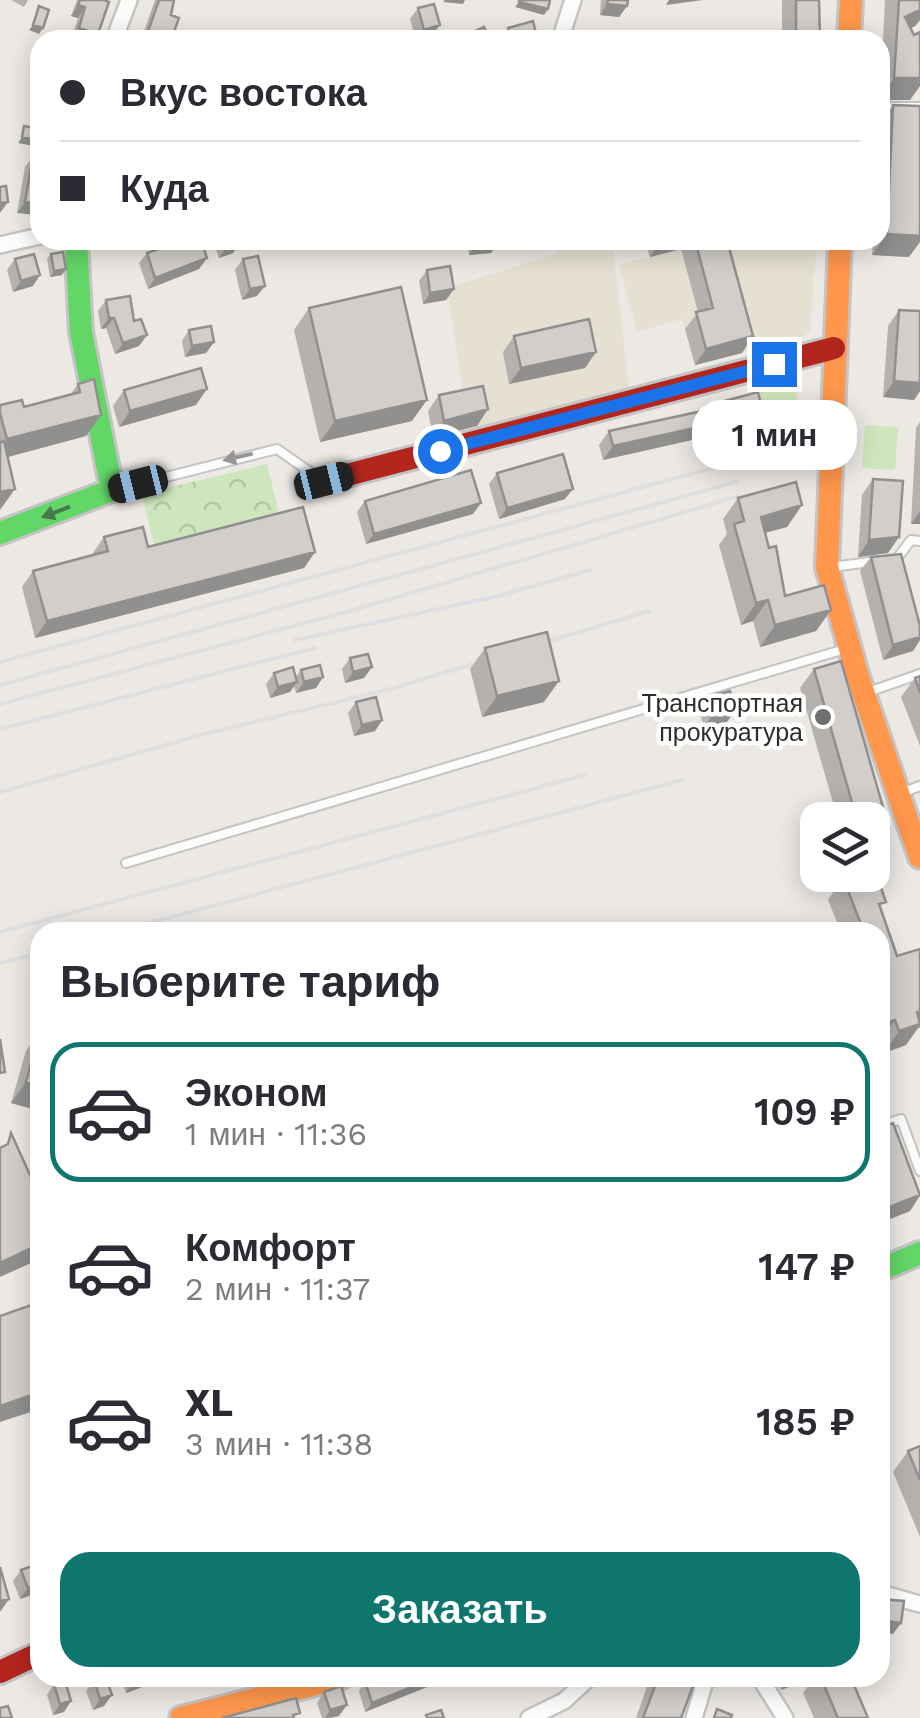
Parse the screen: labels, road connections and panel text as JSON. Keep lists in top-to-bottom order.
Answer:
{
  "places": ["Транспортная прокуратура"],
  "page": {
    "banner": ["Вкус востока", "Куда"],
    "bubble": "1 мин",
    "heading": "Выберите тариф",
    "list": [
      {
        "name": "Эконом",
        "note": "1 мин · 11:36",
        "value": "109 ₽"
      },
      {
        "name": "Комфорт",
        "note": "2 мин · 11:37",
        "value": "147 ₽"
      },
      {
        "name": "XL",
        "note": "3 мин · 11:38",
        "value": "185 ₽"
      }
    ],
    "buttons": "Заказать"
  }
}
